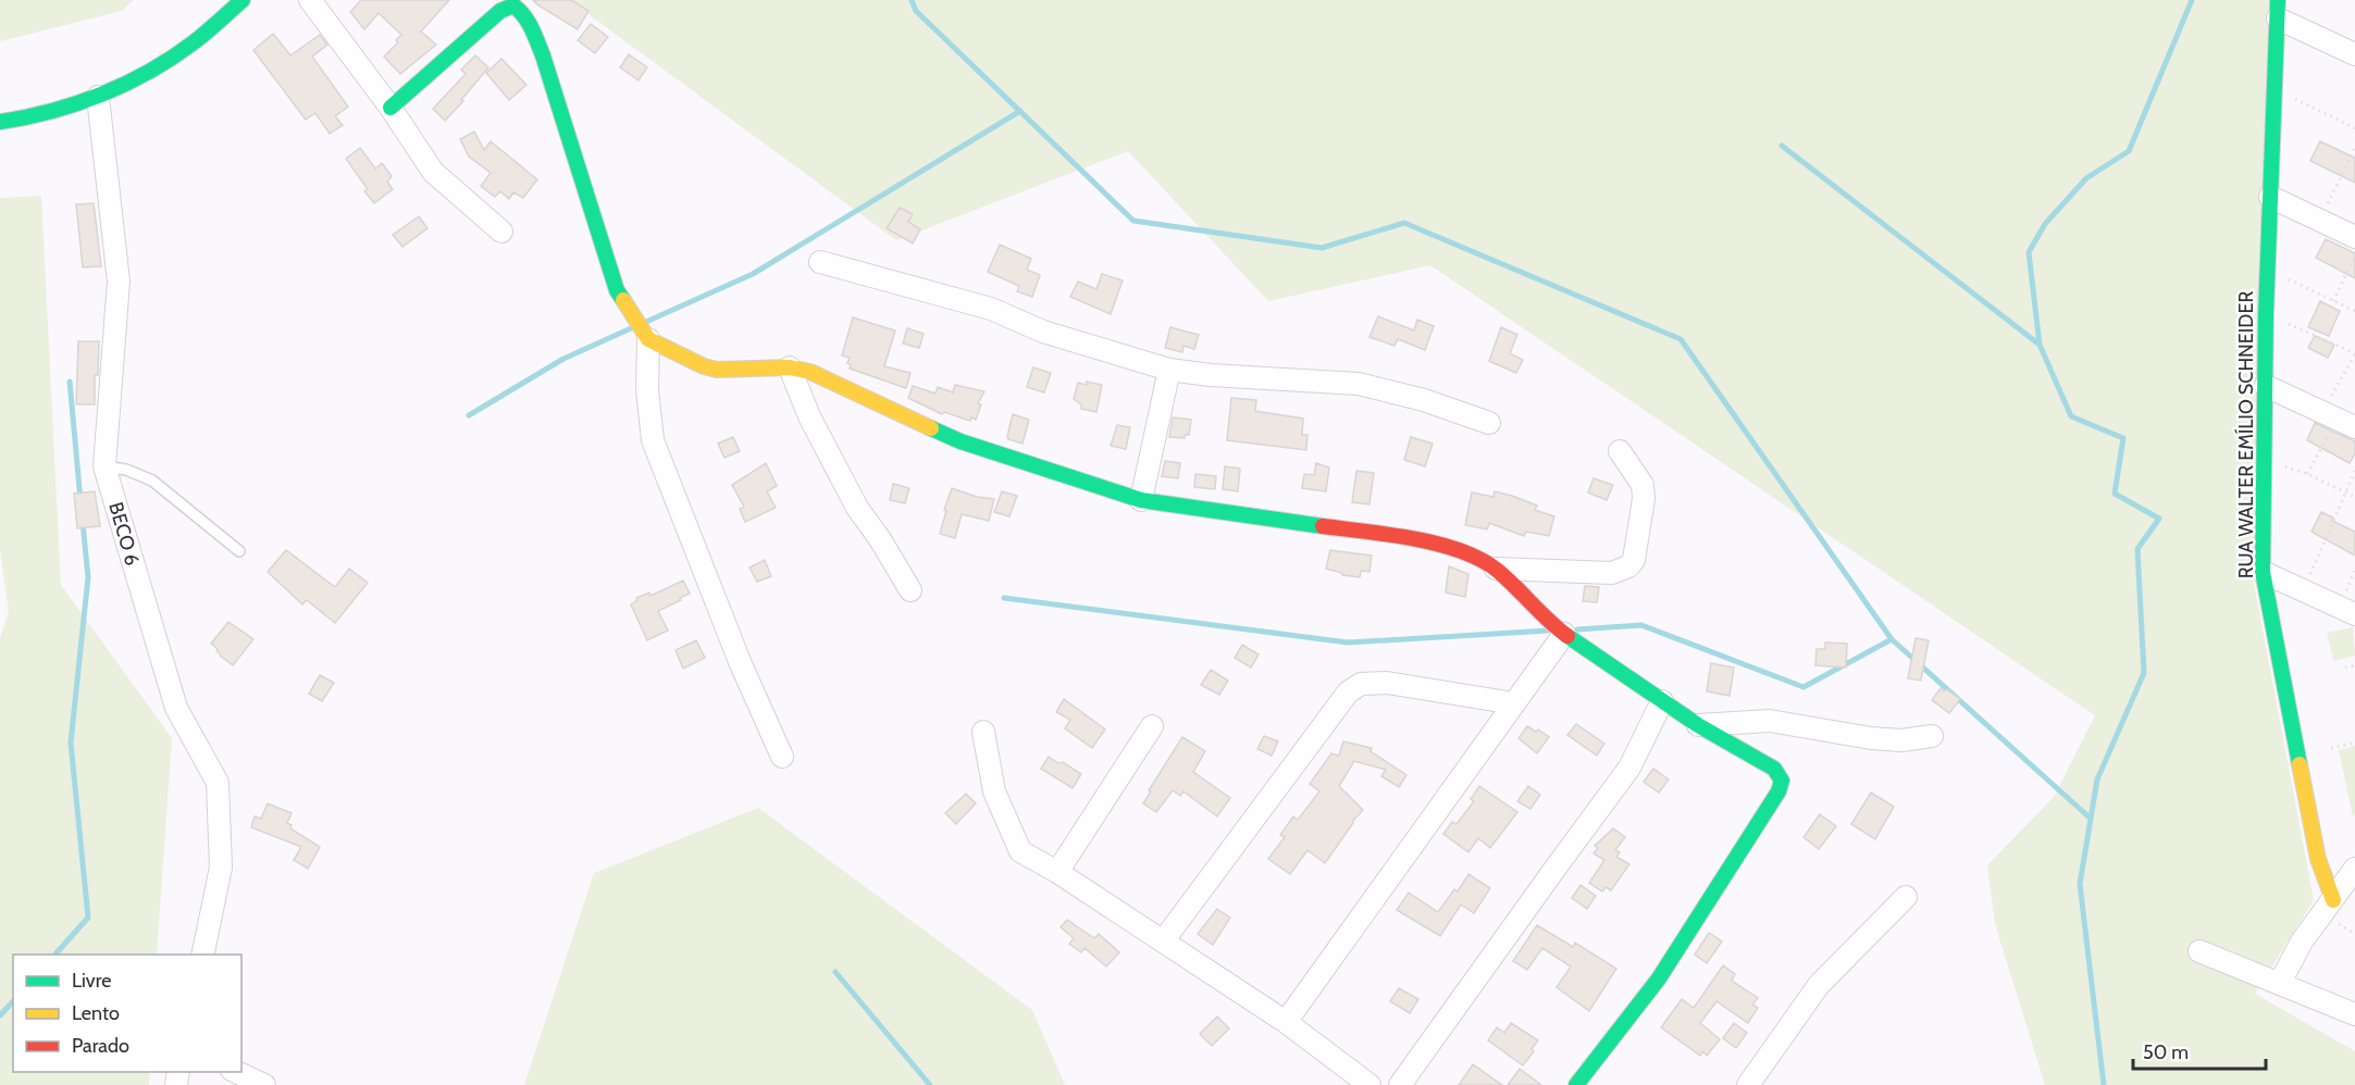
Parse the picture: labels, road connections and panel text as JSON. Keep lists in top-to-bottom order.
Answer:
{
  "streets": {
    "street": ["RUA WALTER EMÍLIO SCHNEIDER", "BECO 6"]
  },
  "legend": ["Livre", "Lento", "Parado"],
  "scale_bar": "50 m"
}
